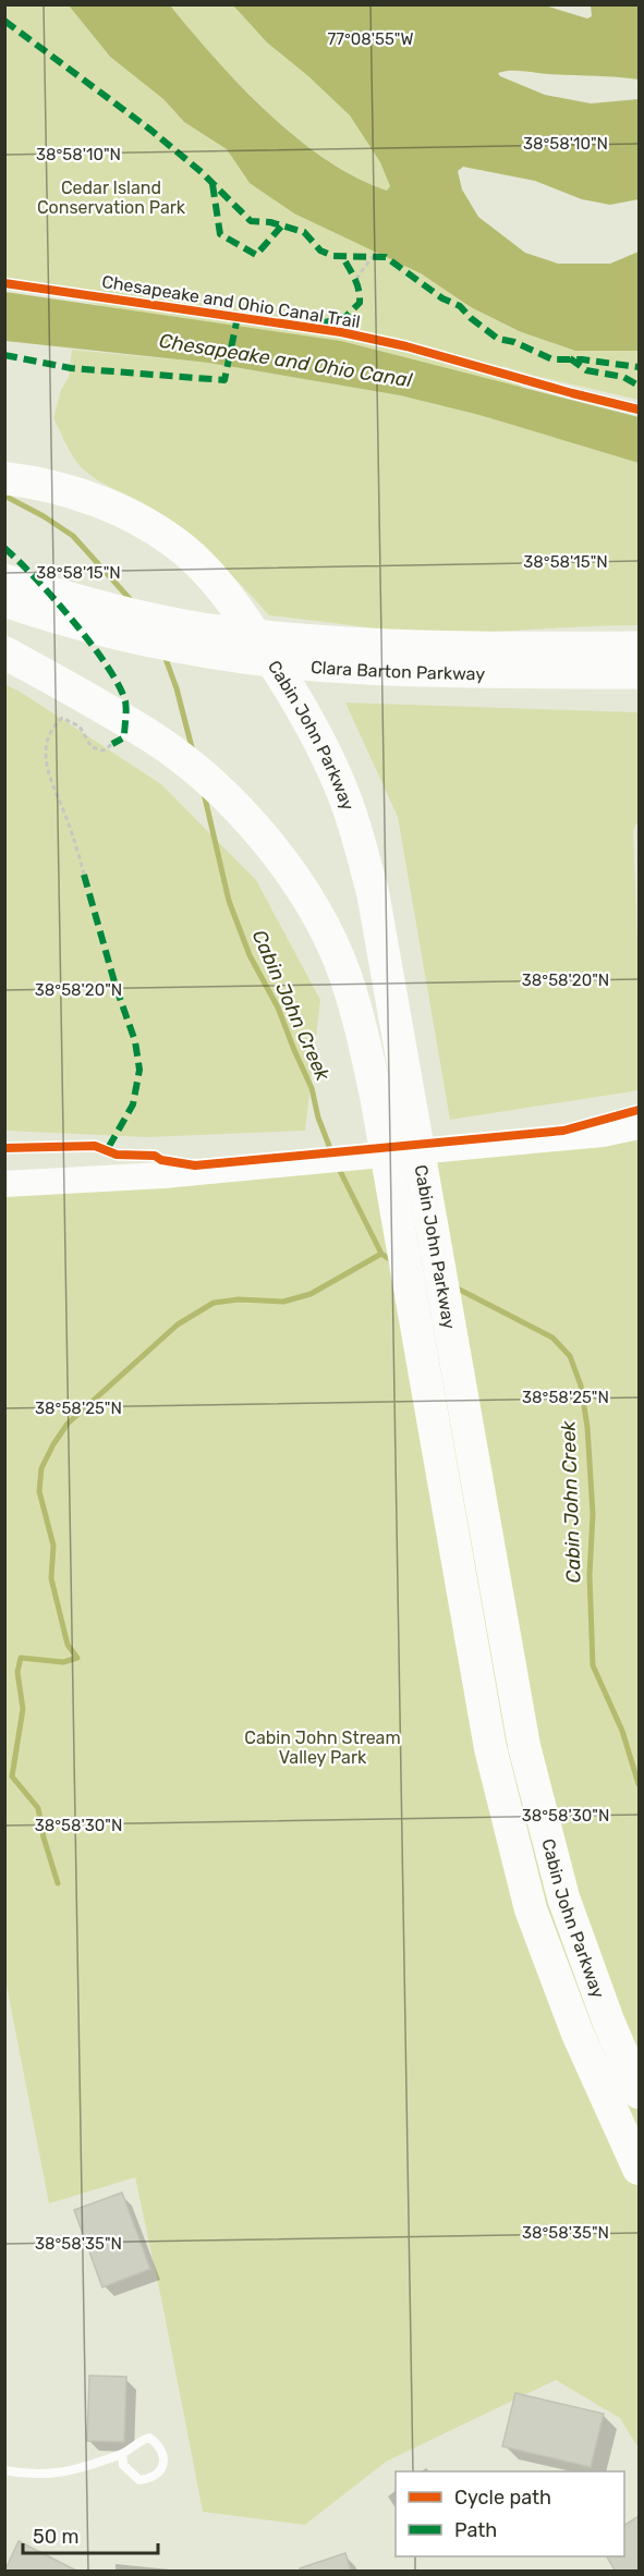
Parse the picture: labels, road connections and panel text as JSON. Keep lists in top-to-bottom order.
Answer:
{
  "streets": {
    "highway": ["Cabin John Parkway"],
    "main road": ["Clara Barton Parkway"],
    "cycle path": ["Chesapeake and Ohio Canal Trail"]
  },
  "water": ["Chesapeake and Ohio Canal", "Cabin John Creek"],
  "parks": ["Cedar Island Conservation Park", "Cabin John Stream Valley Park"],
  "legend": ["Cycle path", "Path"],
  "scale_bar": "50 m",
  "coordinates": [
    "77°08'55\"W",
    "38°58'10\"N",
    "38°58'15\"N",
    "38°58'20\"N",
    "38°58'25\"N",
    "38°58'30\"N",
    "38°58'35\"N"
  ]
}
